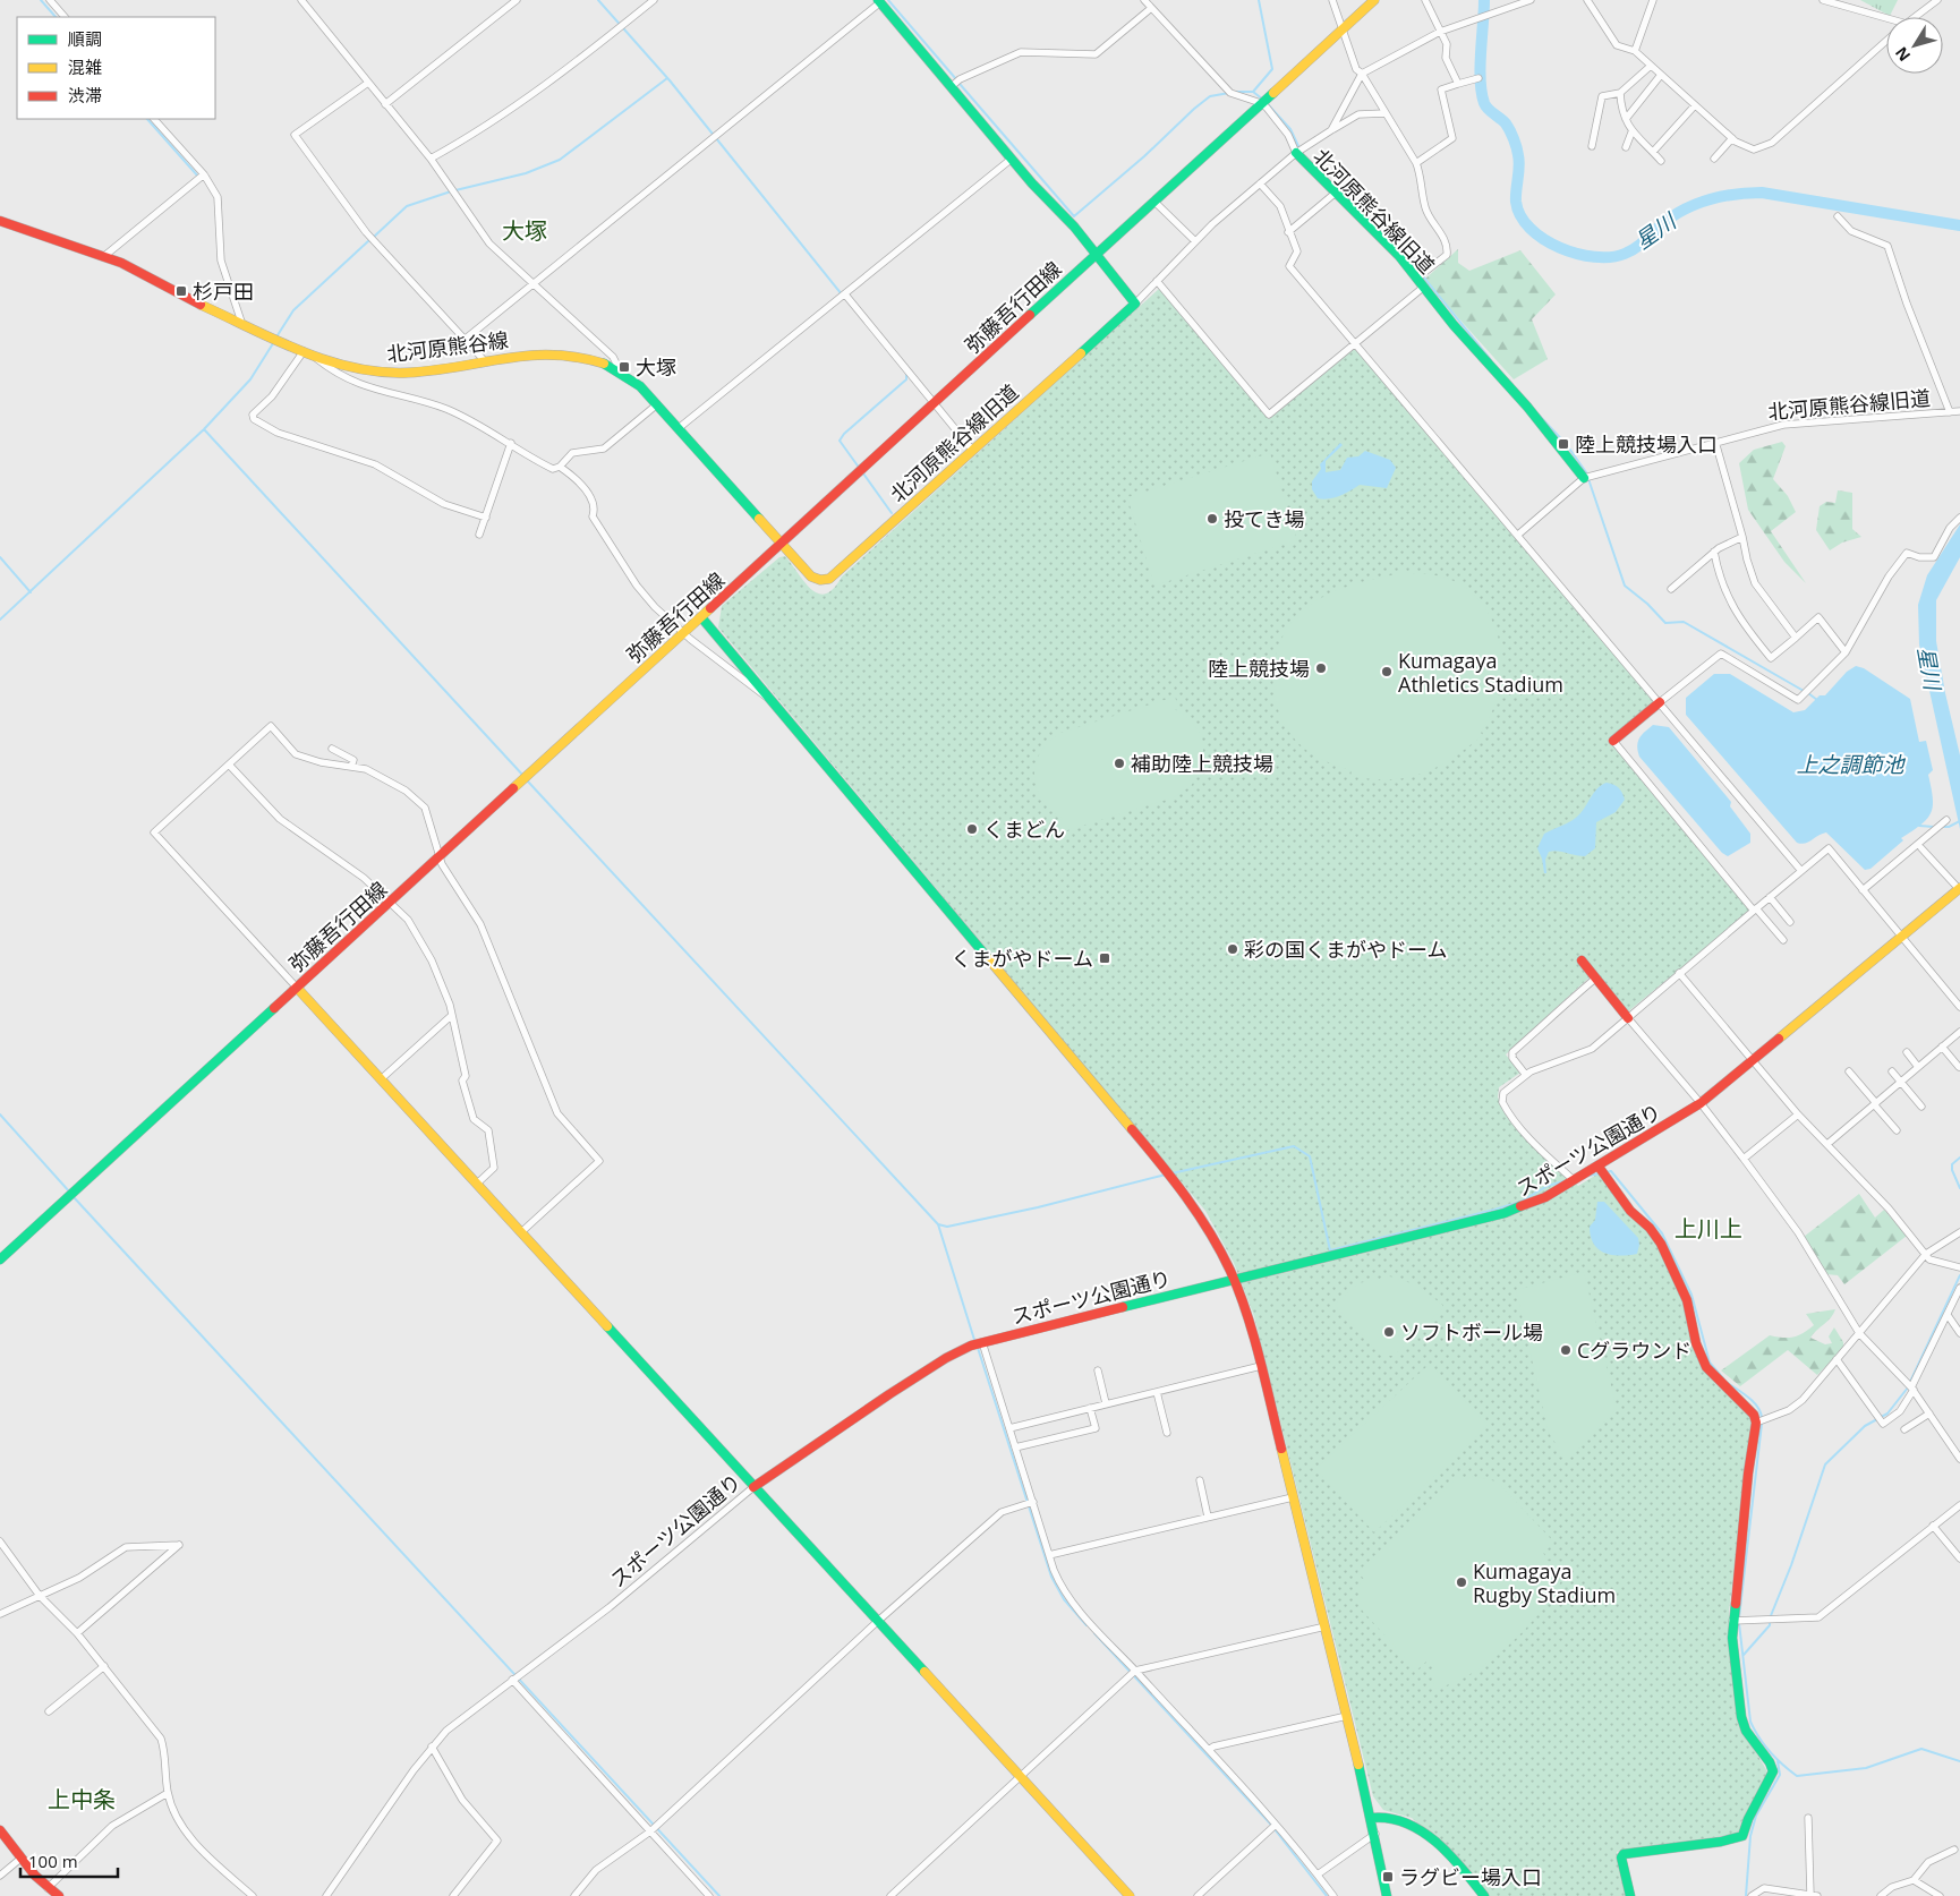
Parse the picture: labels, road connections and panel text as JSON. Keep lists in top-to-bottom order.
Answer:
{
  "streets": {
    "street": [
      "北河原熊谷線旧道",
      "弥藤吾行田線",
      "北河原熊谷線",
      "スポーツ公園通り"
    ]
  },
  "crossings": [
    ["北河原熊谷線旧道", "弥藤吾行田線"],
    ["北河原熊谷線旧道", "北河原熊谷線"],
    ["弥藤吾行田線", "北河原熊谷線"]
  ],
  "districts": ["大塚", "上川上", "上中条"],
  "water": ["星川", "上之調節池"],
  "places": {
    "transit": [
      "杉戸田",
      "大塚",
      "陸上競技場入口",
      "くまがやドーム",
      "ラグビー場入口"
    ],
    "other": [
      "投てき場",
      "陸上競技場",
      "Kumagaya Athletics Stadium",
      "補助陸上競技場",
      "くまどん",
      "彩の国くまがやドーム",
      "ソフトボール場",
      "Cグラウンド",
      "Kumagaya Rugby Stadium"
    ]
  },
  "legend": ["順調", "混雑", "渋滞"],
  "scale_bar": "100 m",
  "north": "bottom left"
}
